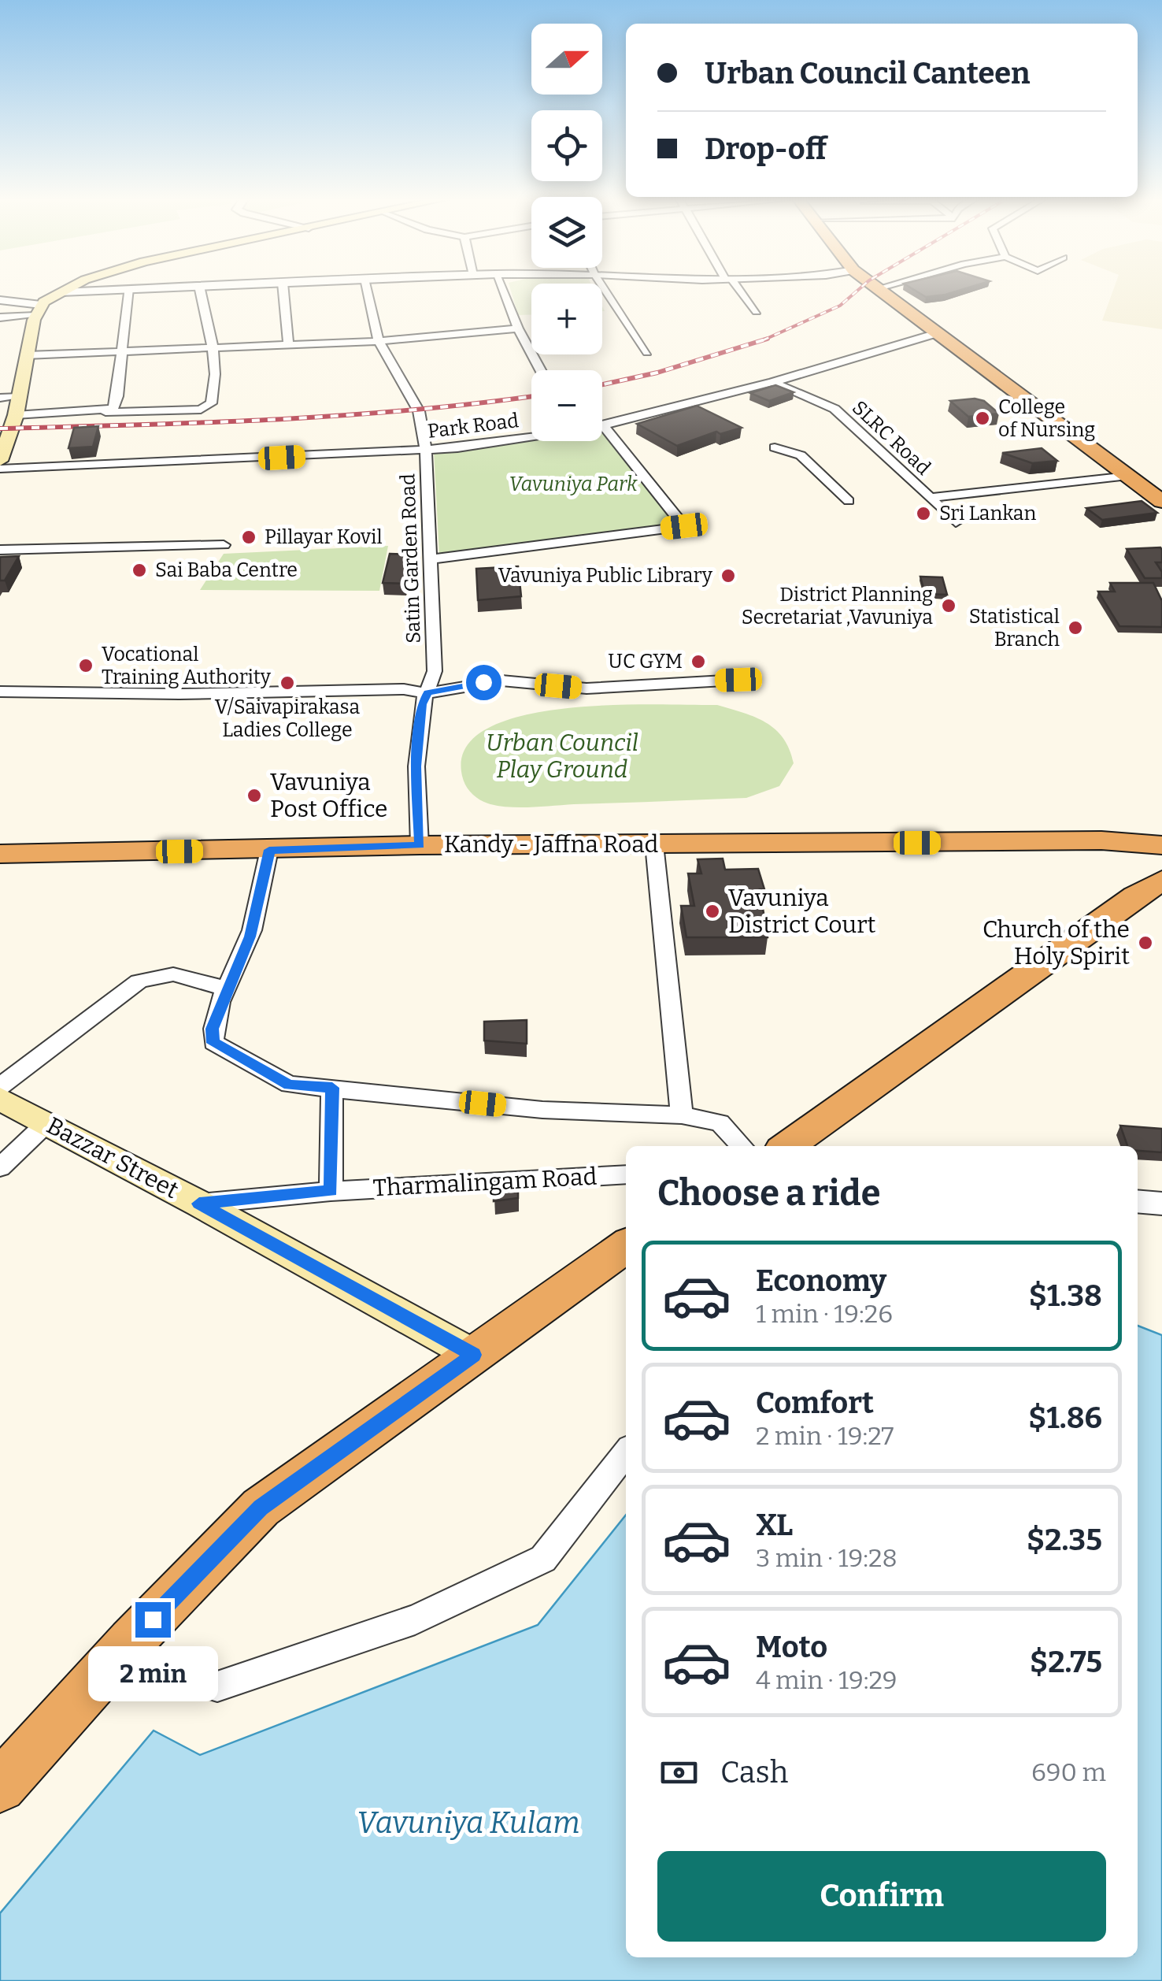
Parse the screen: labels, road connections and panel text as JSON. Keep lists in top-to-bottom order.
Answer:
{
  "streets": {
    "highway": ["Kandy - Jaffna Road"],
    "main road": ["Bazzar Street"],
    "street": [
      "Park Road",
      "SLRC Road",
      "Satin Garden Road",
      "Tharmalingam Road"
    ]
  },
  "crossings": [
    ["Park Road", "SLRC Road"],
    ["Park Road", "Satin Garden Road"],
    ["Satin Garden Road", "Kandy - Jaffna Road"],
    ["Bazzar Street", "Tharmalingam Road"]
  ],
  "water": ["Vavuniya Kulam"],
  "parks": ["Vavuniya Park", "Urban Council Play Ground"],
  "places": [
    "College of Nursing",
    "Sri Lankan",
    "Pillayar Kovil",
    "Sai Baba Centre",
    "Vavuniya Public Library",
    "District Planning Secretariat ,Vavuniya",
    "Statistical Branch",
    "UC GYM",
    "Vocational Training Authority",
    "V/Saivapirakasa Ladies College",
    "Vavuniya Post Office",
    "Vavuniya District Court",
    "Church of the Holy Spirit"
  ],
  "north": "right",
  "page": {
    "map_buttons": ["+", "−"],
    "banner": ["Urban Council Canteen", "Drop-off"],
    "heading": "Choose a ride",
    "list": [
      {
        "name": "Economy",
        "note": "1 min · 19:26",
        "value": "$1.38"
      },
      {
        "name": "Comfort",
        "note": "2 min · 19:27",
        "value": "$1.86"
      },
      {
        "name": "XL",
        "note": "3 min · 19:28",
        "value": "$2.35"
      },
      {
        "name": "Moto",
        "note": "4 min · 19:29",
        "value": "$2.75"
      }
    ],
    "bubble": "2 min",
    "pay": ["Cash", "690 m"],
    "buttons": "Confirm"
  }
}
